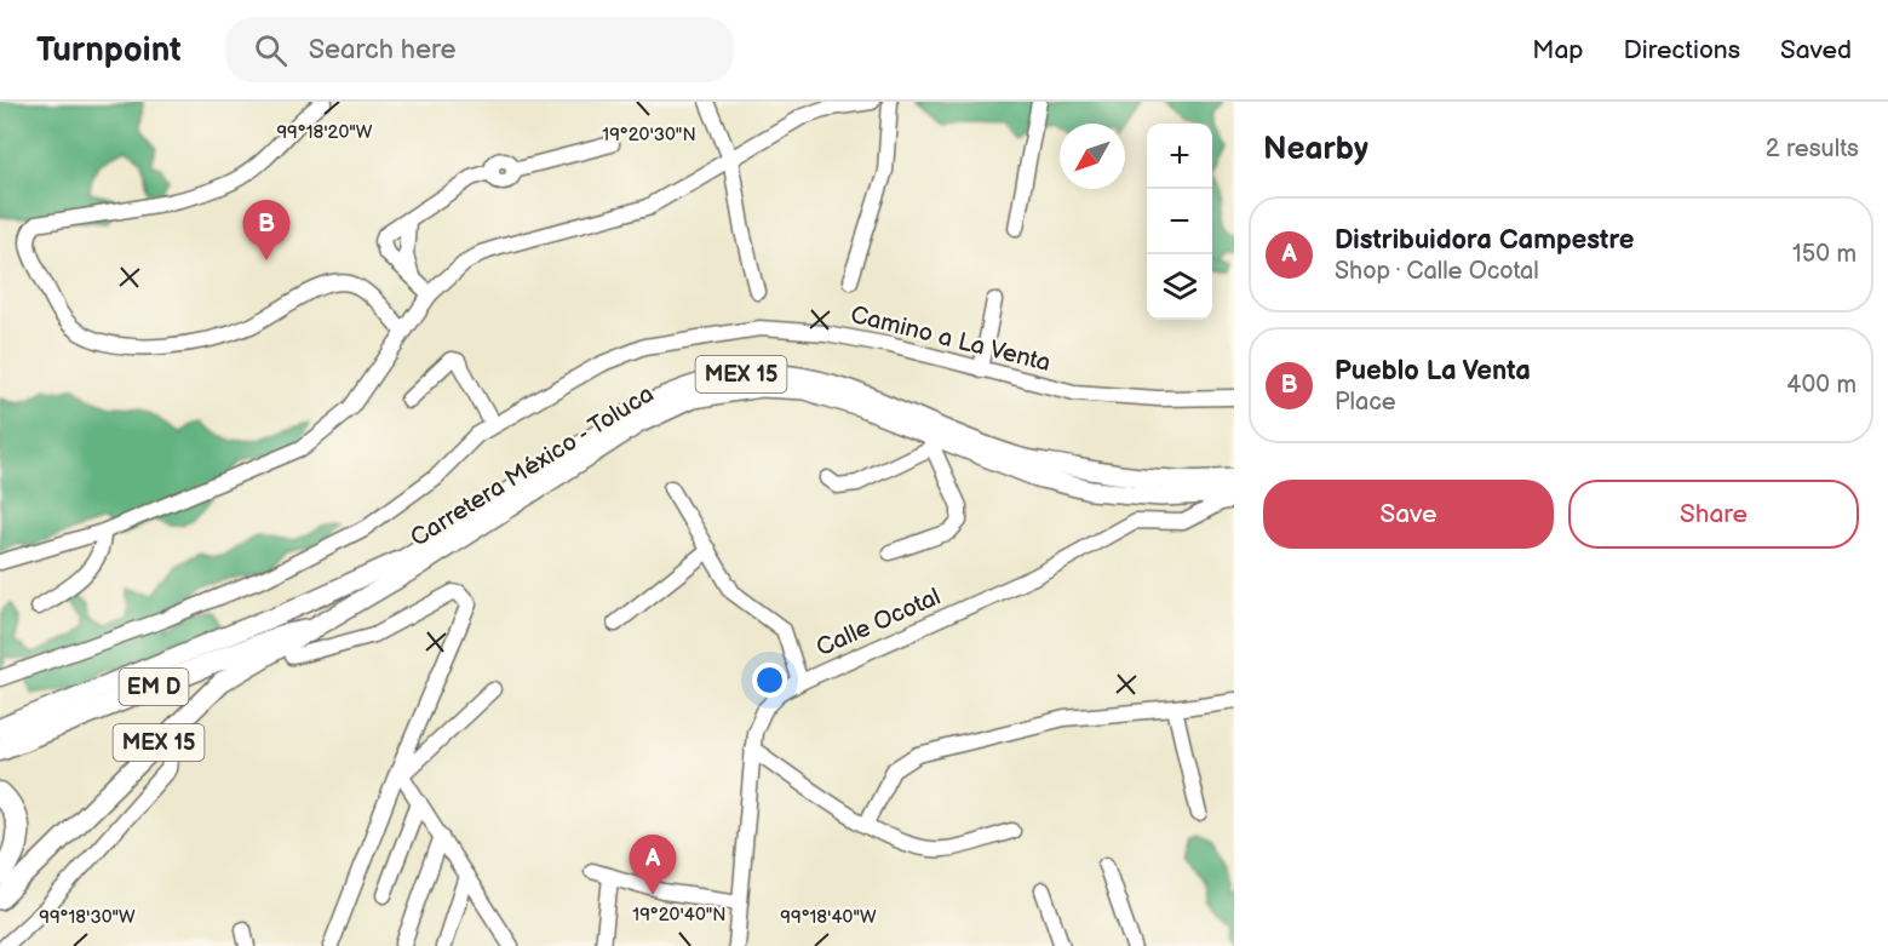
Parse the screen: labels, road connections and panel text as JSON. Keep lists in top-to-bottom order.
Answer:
{
  "streets": {
    "highway": ["EM D"],
    "main road": ["MEX 15", "Carretera México - Toluca"],
    "street": ["Camino a La Venta", "Calle Ocotal"]
  },
  "crossings": [
    ["Carretera México - Toluca", "EM D"]
  ],
  "north": "bottom left",
  "page": {
    "header": "Turnpoint",
    "search": "Search here",
    "nav": ["Map", "Directions", "Saved"],
    "heading": ["Nearby", "2 results"],
    "map_buttons": ["+", "−"],
    "list": [
      {
        "mark": "A",
        "name": "Distribuidora Campestre",
        "note": "Shop · Calle Ocotal",
        "value": "150 m"
      },
      {
        "mark": "B",
        "name": "Pueblo La Venta",
        "note": "Place",
        "value": "400 m"
      }
    ],
    "pins": ["B", "A"],
    "buttons": ["Save", "Share"]
  },
  "coordinates": [
    "99°18'20\"W",
    "19°20'30\"N",
    "19°20'40\"N",
    "99°18'30\"W",
    "99°18'40\"W"
  ]
}
